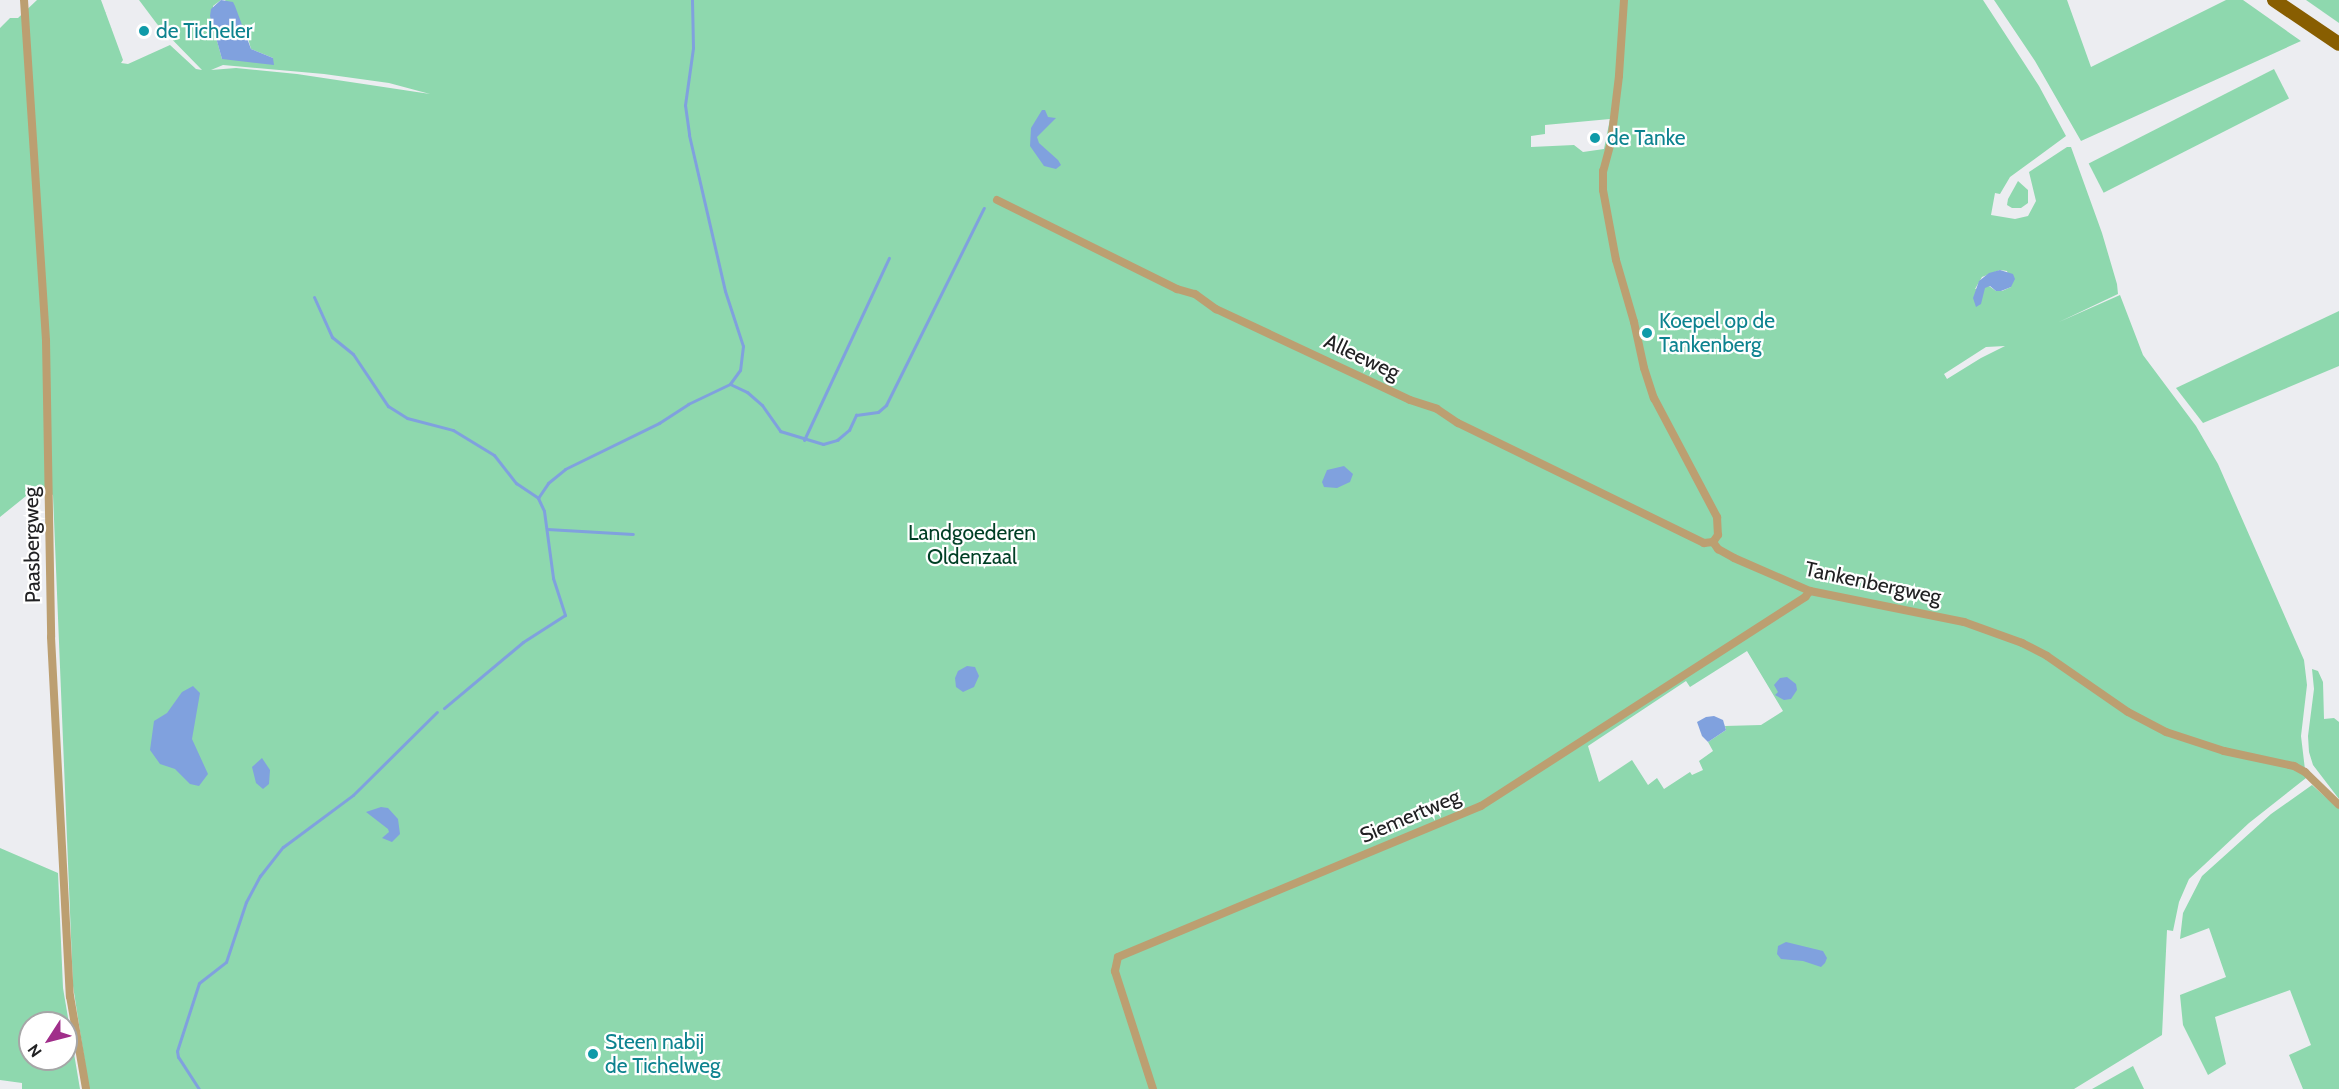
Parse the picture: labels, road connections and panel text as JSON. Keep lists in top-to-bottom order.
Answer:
{
  "streets": {
    "street": [
      "Alleeweg",
      "Paasbergweg",
      "Tankenbergweg",
      "Siemertweg"
    ]
  },
  "crossings": [
    ["Alleeweg", "Tankenbergweg"],
    ["Tankenbergweg", "Siemertweg"]
  ],
  "parks": ["Landgoederen Oldenzaal"],
  "places": [
    "de Ticheler",
    "de Tanke",
    "Koepel op de Tankenberg",
    "Steen nabij de Tichelweg"
  ],
  "north": "bottom left"
}
